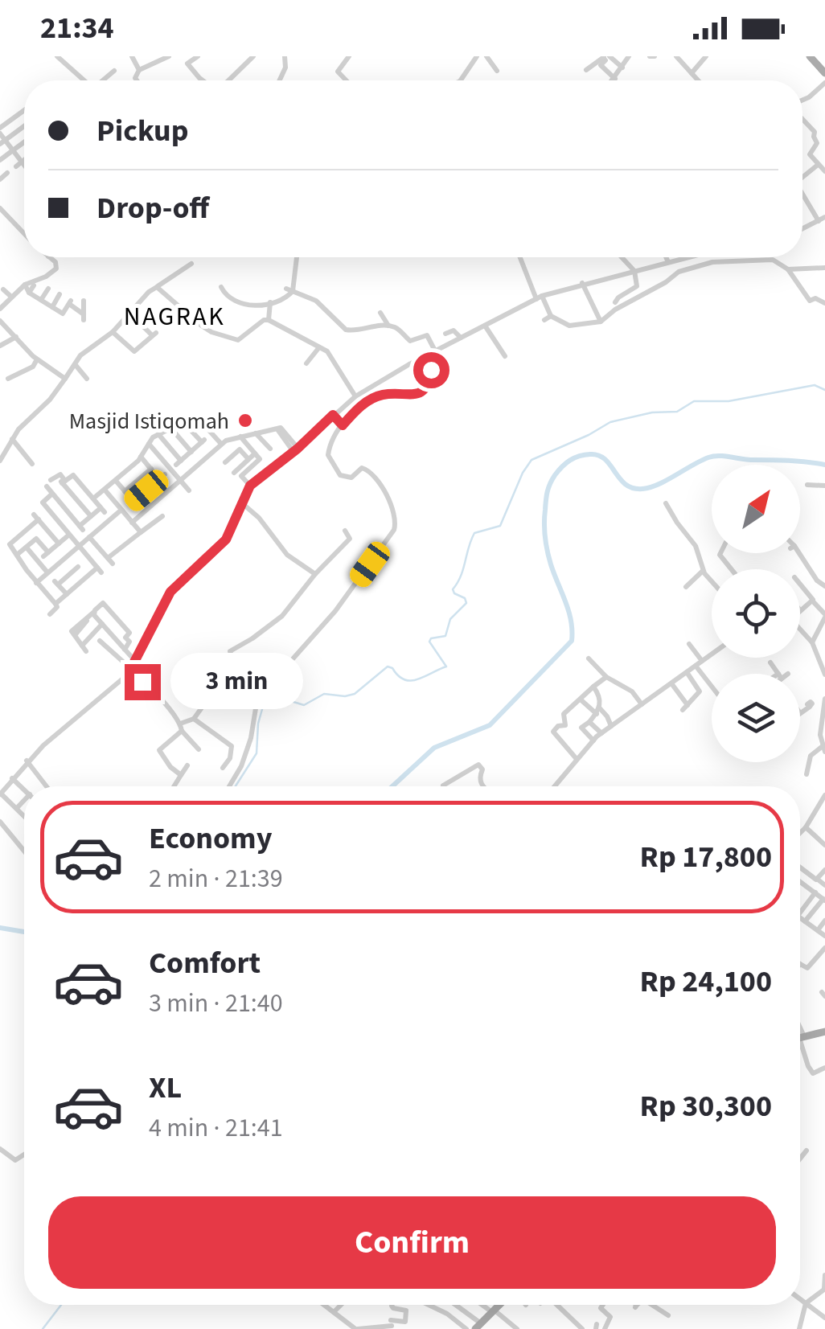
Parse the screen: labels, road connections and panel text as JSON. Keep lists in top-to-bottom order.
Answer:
{
  "districts": ["NAGRAK"],
  "places": ["Masjid Istiqomah"],
  "north": "top right",
  "page": {
    "status": "21:34",
    "banner": ["Pickup", "Drop-off"],
    "bubble": "3 min",
    "list": [
      {
        "name": "Economy",
        "note": "2 min · 21:39",
        "value": "Rp 17,800"
      },
      {
        "name": "Comfort",
        "note": "3 min · 21:40",
        "value": "Rp 24,100"
      },
      {
        "name": "XL",
        "note": "4 min · 21:41",
        "value": "Rp 30,300"
      }
    ],
    "buttons": "Confirm"
  }
}
